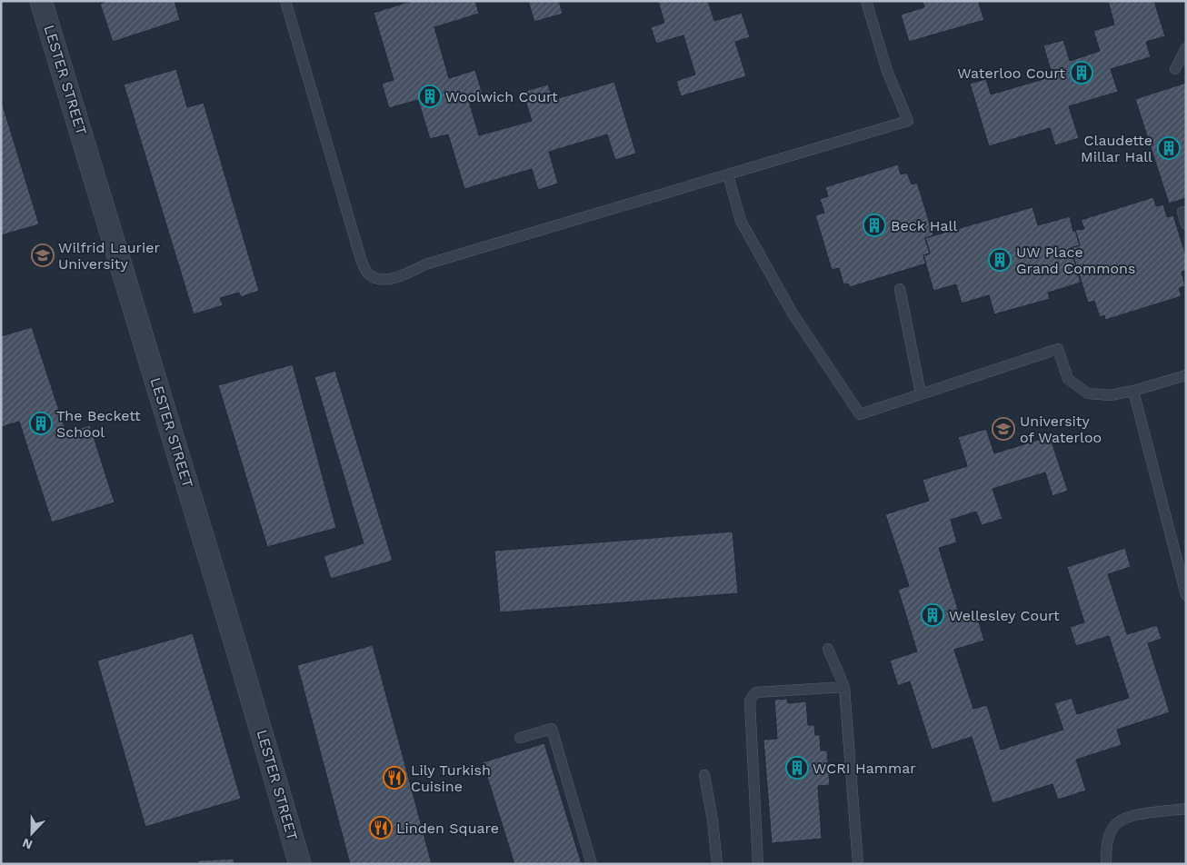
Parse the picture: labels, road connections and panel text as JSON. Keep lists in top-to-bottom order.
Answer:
{
  "streets": {
    "street": ["LESTER STREET"]
  },
  "places": {
    "building": [
      "Waterloo Court",
      "Woolwich Court",
      "Claudette Millar Hall",
      "Beck Hall",
      "UW Place Grand Commons",
      "The Beckett School",
      "Wellesley Court",
      "WCRI Hammar"
    ],
    "school or university": ["Wilfrid Laurier University", "University of Waterloo"],
    "restaurant": ["Lily Turkish Cuisine", "Linden Square"]
  },
  "north": "bottom"
}
